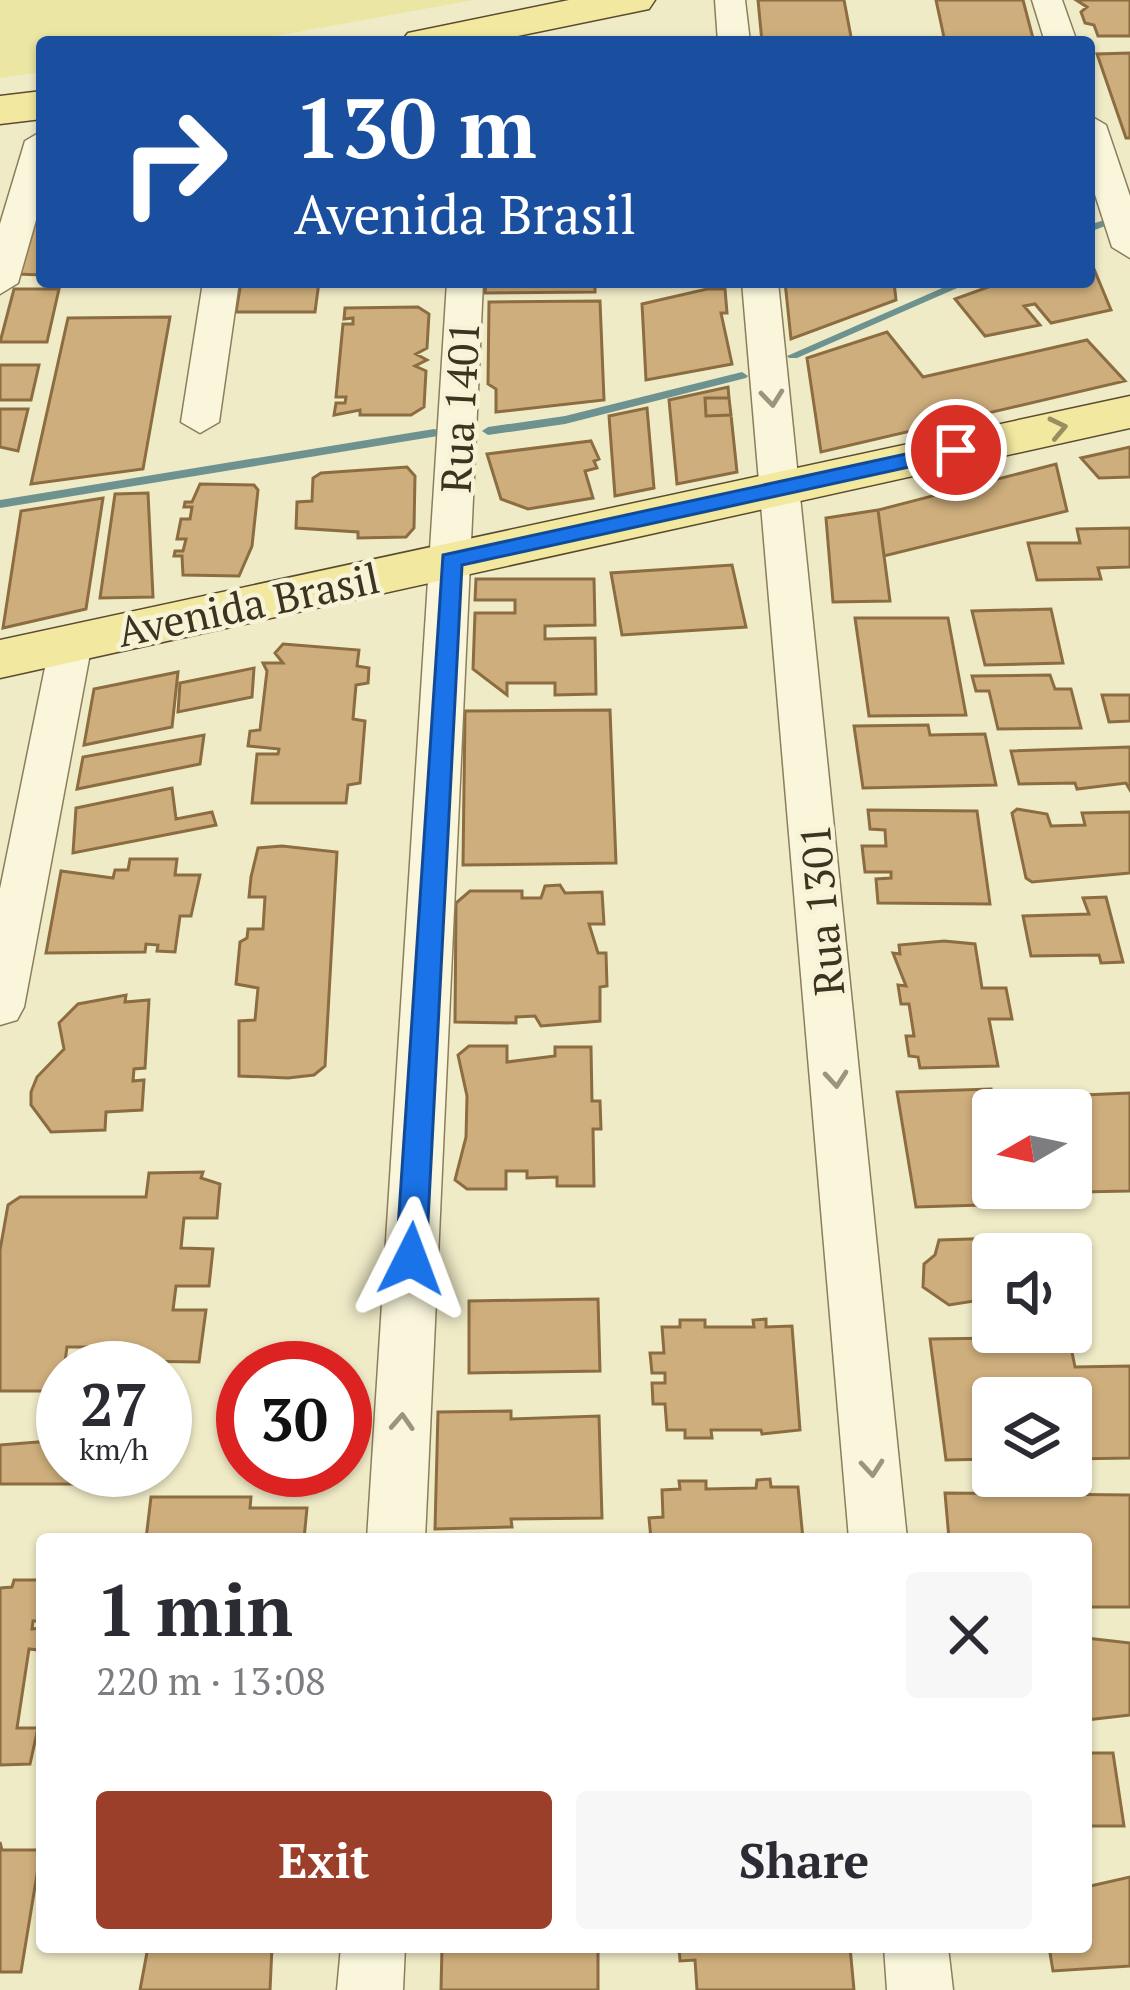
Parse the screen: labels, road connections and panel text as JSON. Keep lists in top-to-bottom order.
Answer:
{
  "streets": {
    "main road": ["Avenida Brasil"],
    "street": ["Rua 1401", "Rua 1301"]
  },
  "crossings": [
    ["Rua 1401", "Avenida Brasil"],
    ["Avenida Brasil", "Rua 1301"]
  ],
  "one_way": ["Rua 1301"],
  "north": "left",
  "page": {
    "turn": ["130 m", "Avenida Brasil"],
    "speed": "27 km/h",
    "limit": "30",
    "heading": ["1 min", "220 m · 13:08"],
    "buttons": ["Exit", "Share"]
  }
}
